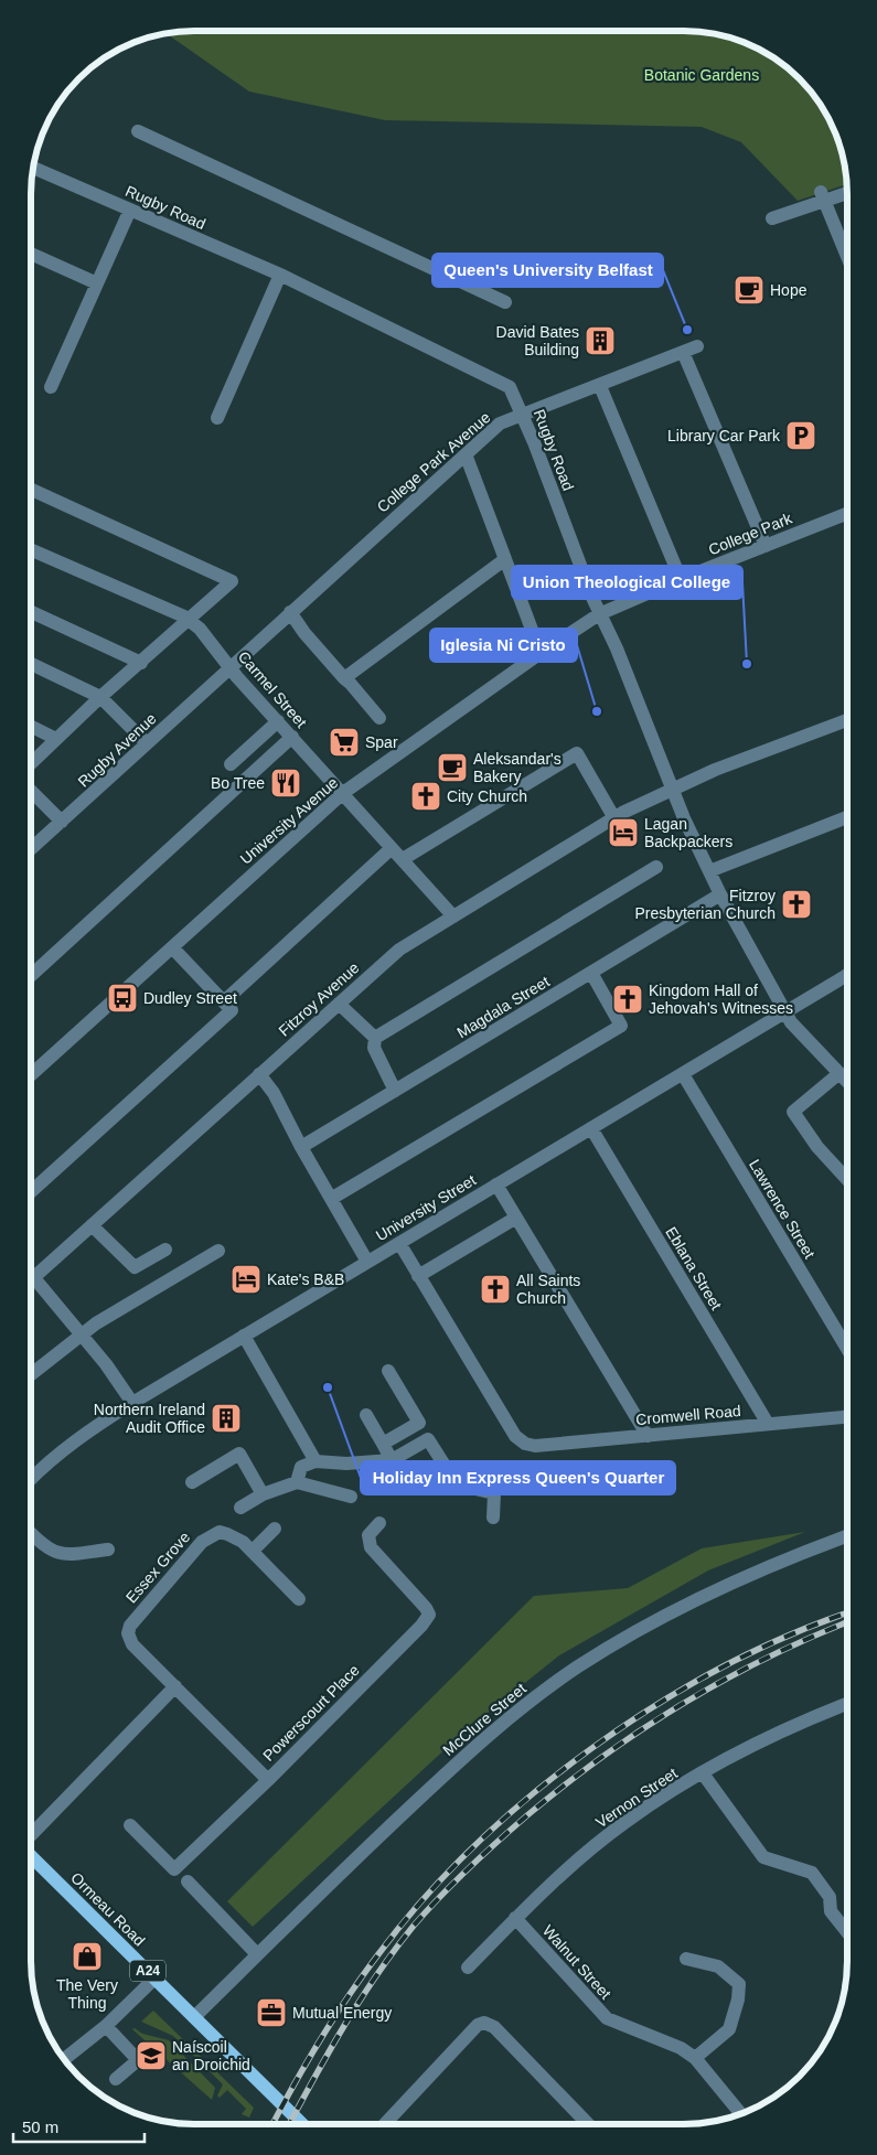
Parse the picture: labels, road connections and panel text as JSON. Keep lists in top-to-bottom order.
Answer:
{
  "streets": {
    "main road": ["Ormeau Road", "A24"],
    "street": [
      "Rugby Road",
      "College Park Avenue",
      "College Park",
      "Carmel Street",
      "Rugby Avenue",
      "University Avenue",
      "Fitzroy Avenue",
      "Magdala Street",
      "University Street",
      "Lawrence Street",
      "Eblana Street",
      "Cromwell Road",
      "Essex Grove",
      "Powerscourt Place",
      "McClure Street",
      "Vernon Street",
      "Walnut Street"
    ]
  },
  "crossings": [
    ["Rugby Road", "College Park Avenue"],
    ["Rugby Road", "College Park"],
    ["Rugby Road", "University Avenue"],
    ["Rugby Road", "Fitzroy Avenue"],
    ["Rugby Road", "Magdala Street"],
    ["Rugby Road", "University Street"],
    ["College Park Avenue", "Carmel Street"],
    ["College Park Avenue", "Rugby Avenue"],
    ["College Park", "University Avenue"],
    ["Carmel Street", "Rugby Avenue"],
    ["Carmel Street", "University Avenue"],
    ["Carmel Street", "Fitzroy Avenue"],
    ["University Street", "Lawrence Street"],
    ["University Street", "Eblana Street"],
    ["Eblana Street", "Cromwell Road"],
    ["Essex Grove", "Powerscourt Place"],
    ["McClure Street", "Ormeau Road"],
    ["Vernon Street", "Walnut Street"]
  ],
  "parks": ["Botanic Gardens"],
  "places": {
    "cafe": ["Hope", "Aleksandar's Bakery"],
    "other": [
      "Queen's University Belfast",
      "Union Theological College",
      "Iglesia Ni Cristo",
      "Holiday Inn Express Queen's Quarter"
    ],
    "building": ["David Bates Building", "Northern Ireland Audit Office"],
    "parking": ["Library Car Park"],
    "supermarket": ["Spar"],
    "restaurant": ["Bo Tree"],
    "church": [
      "City Church",
      "Fitzroy Presbyterian Church",
      "Kingdom Hall of Jehovah's Witnesses",
      "All Saints Church"
    ],
    "hotel": ["Lagan Backpackers", "Kate's B&B"],
    "bus stop": ["Dudley Street"],
    "shop": ["The Very Thing"],
    "office": ["Mutual Energy"],
    "school or university": ["Naíscoil an Droichid"]
  },
  "scale_bar": "50 m"
}
